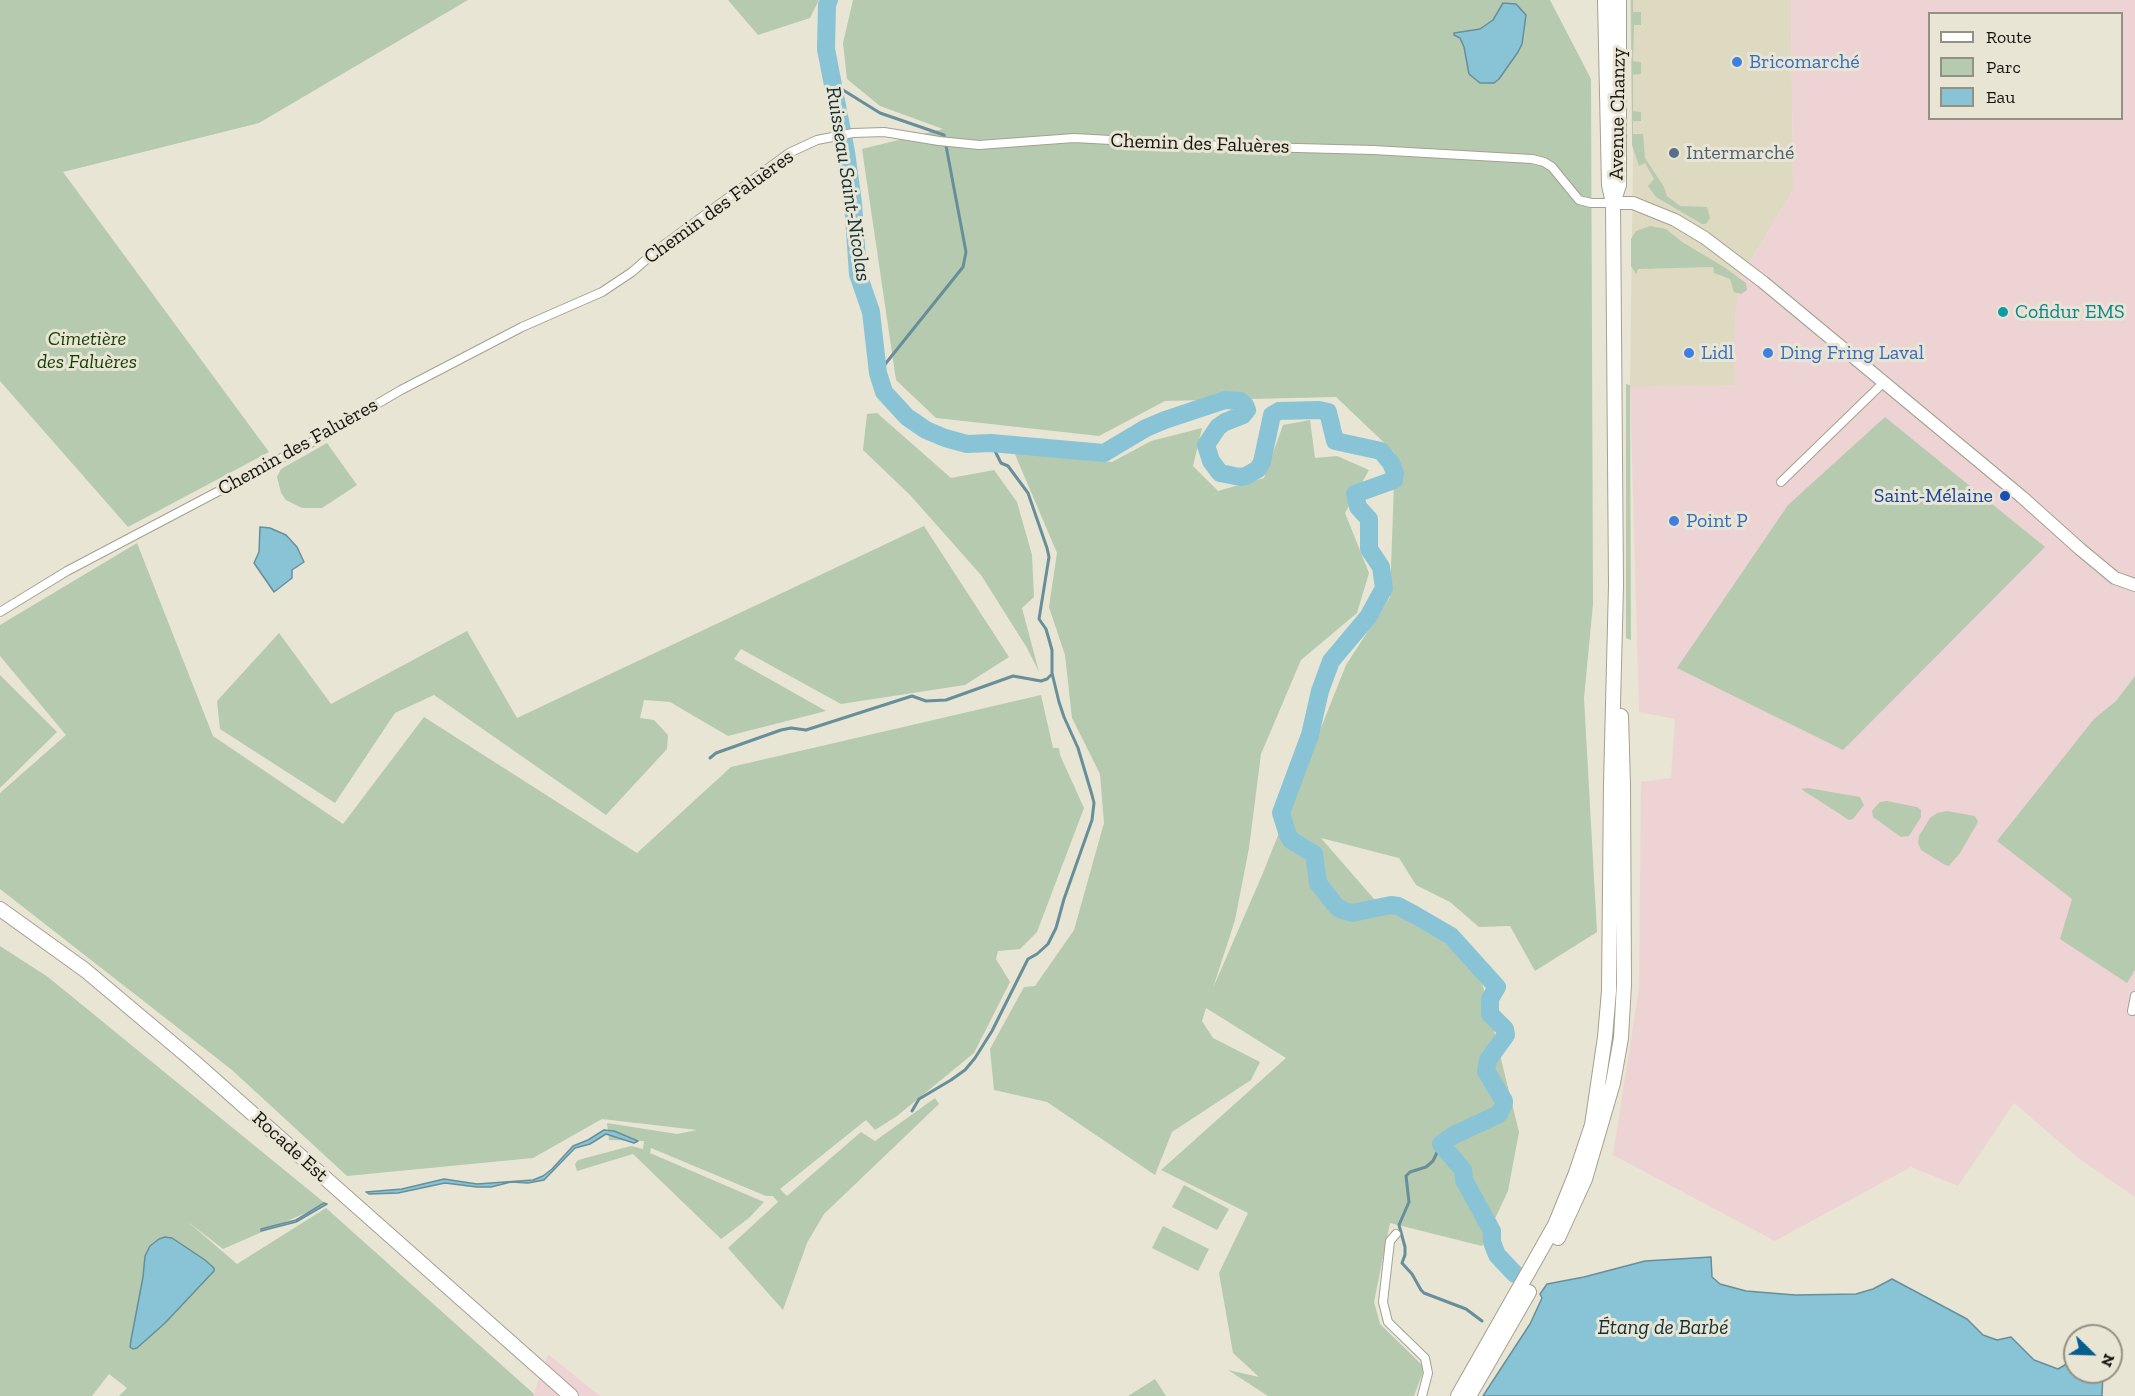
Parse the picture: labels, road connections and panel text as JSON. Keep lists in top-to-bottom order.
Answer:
{
  "streets": {
    "main road": ["Avenue Chanzy", "Rocade Est"],
    "street": ["Chemin des Faluères"]
  },
  "crossings": [
    ["Avenue Chanzy", "Chemin des Faluères"]
  ],
  "water": ["Ruisseau Saint-Nicolas", "Étang de Barbé"],
  "parks": ["Cimetière des Faluères"],
  "places": [
    "Bricomarché",
    "Intermarché",
    "Cofidur EMS",
    "Lidl",
    "Ding Fring Laval",
    "Saint-Mélaine",
    "Point P"
  ],
  "legend": ["Route", "Parc", "Eau"],
  "north": "bottom right"
}
